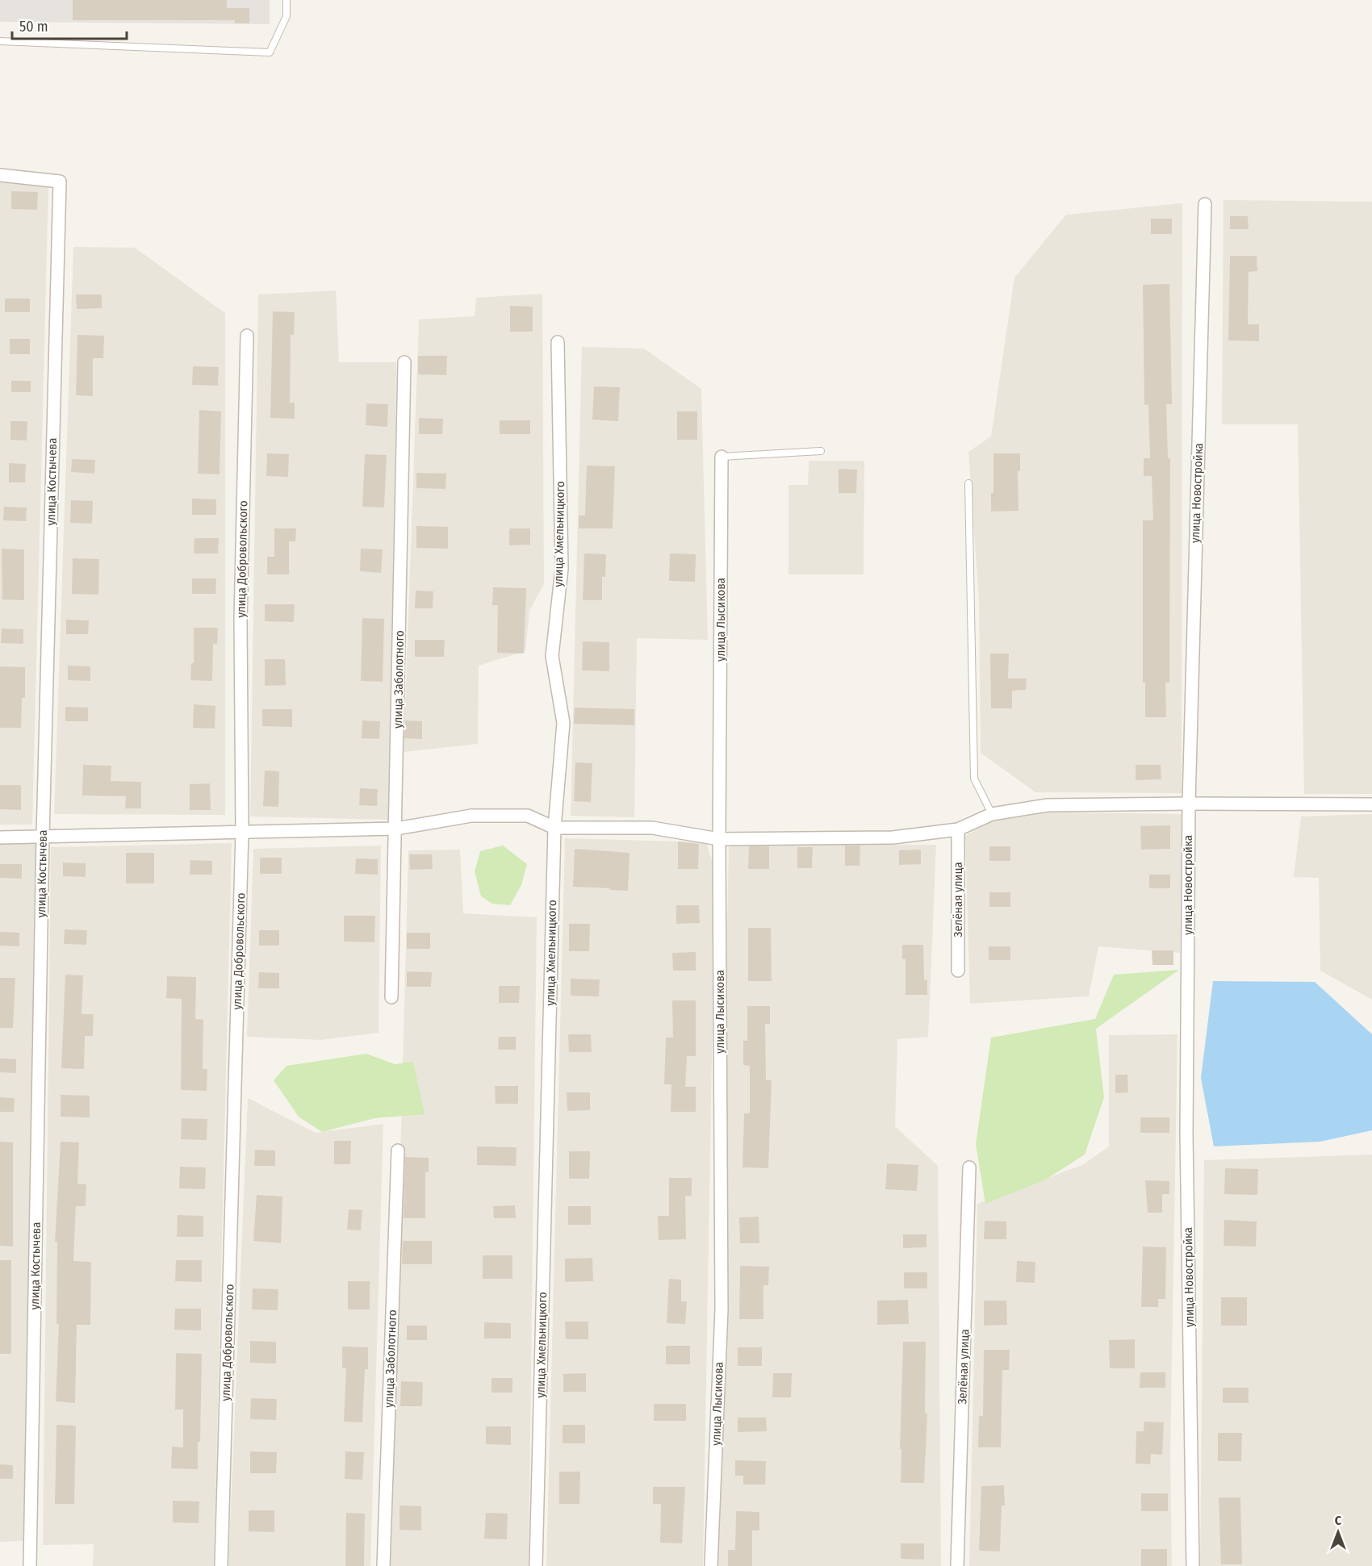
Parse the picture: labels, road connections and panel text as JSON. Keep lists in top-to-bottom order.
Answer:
{
  "streets": {
    "street": [
      "улица Костычева",
      "улица Новостройка",
      "улица Хмельницкого",
      "улица Добровольского",
      "улица Лысикова",
      "улица Заболотного",
      "Зелёная улица"
    ]
  },
  "scale_bar": "50 m",
  "north": "top"
}
